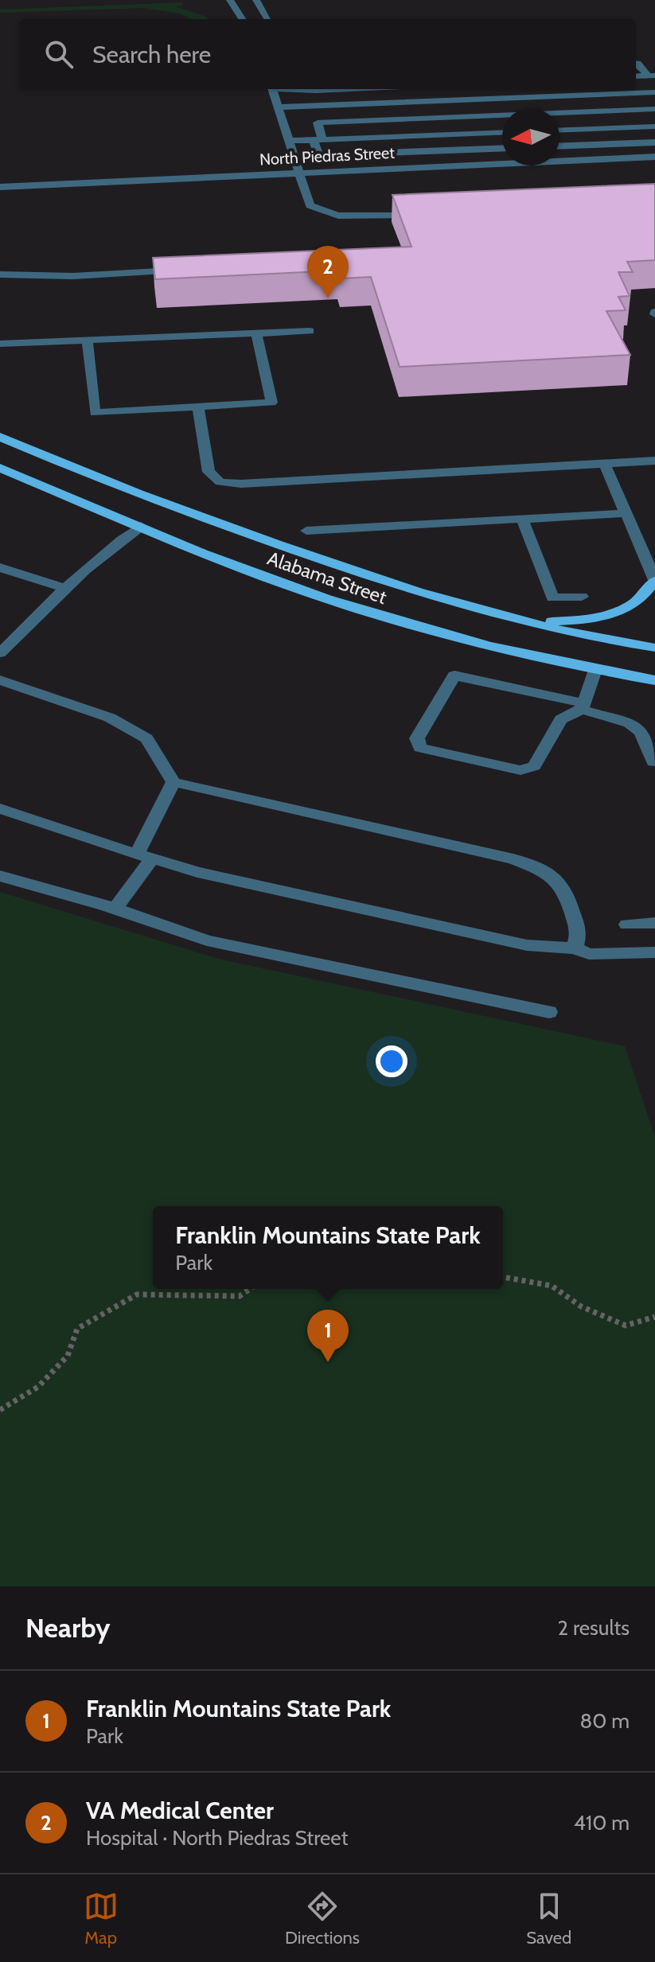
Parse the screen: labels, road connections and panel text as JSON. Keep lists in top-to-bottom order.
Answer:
{
  "streets": {
    "main road": ["Alabama Street"],
    "street": ["North Piedras Street"]
  },
  "north": "left",
  "page": {
    "search": "Search here",
    "pins": ["2", "1"],
    "popup": ["Franklin Mountains State Park", "Park"],
    "heading": ["Nearby", "2 results"],
    "list": [
      {
        "mark": "1",
        "name": "Franklin Mountains State Park",
        "note": "Park",
        "value": "80 m"
      },
      {
        "mark": "2",
        "name": "VA Medical Center",
        "note": "Hospital · North Piedras Street",
        "value": "410 m"
      }
    ],
    "nav": ["Map", "Directions", "Saved"]
  }
}
